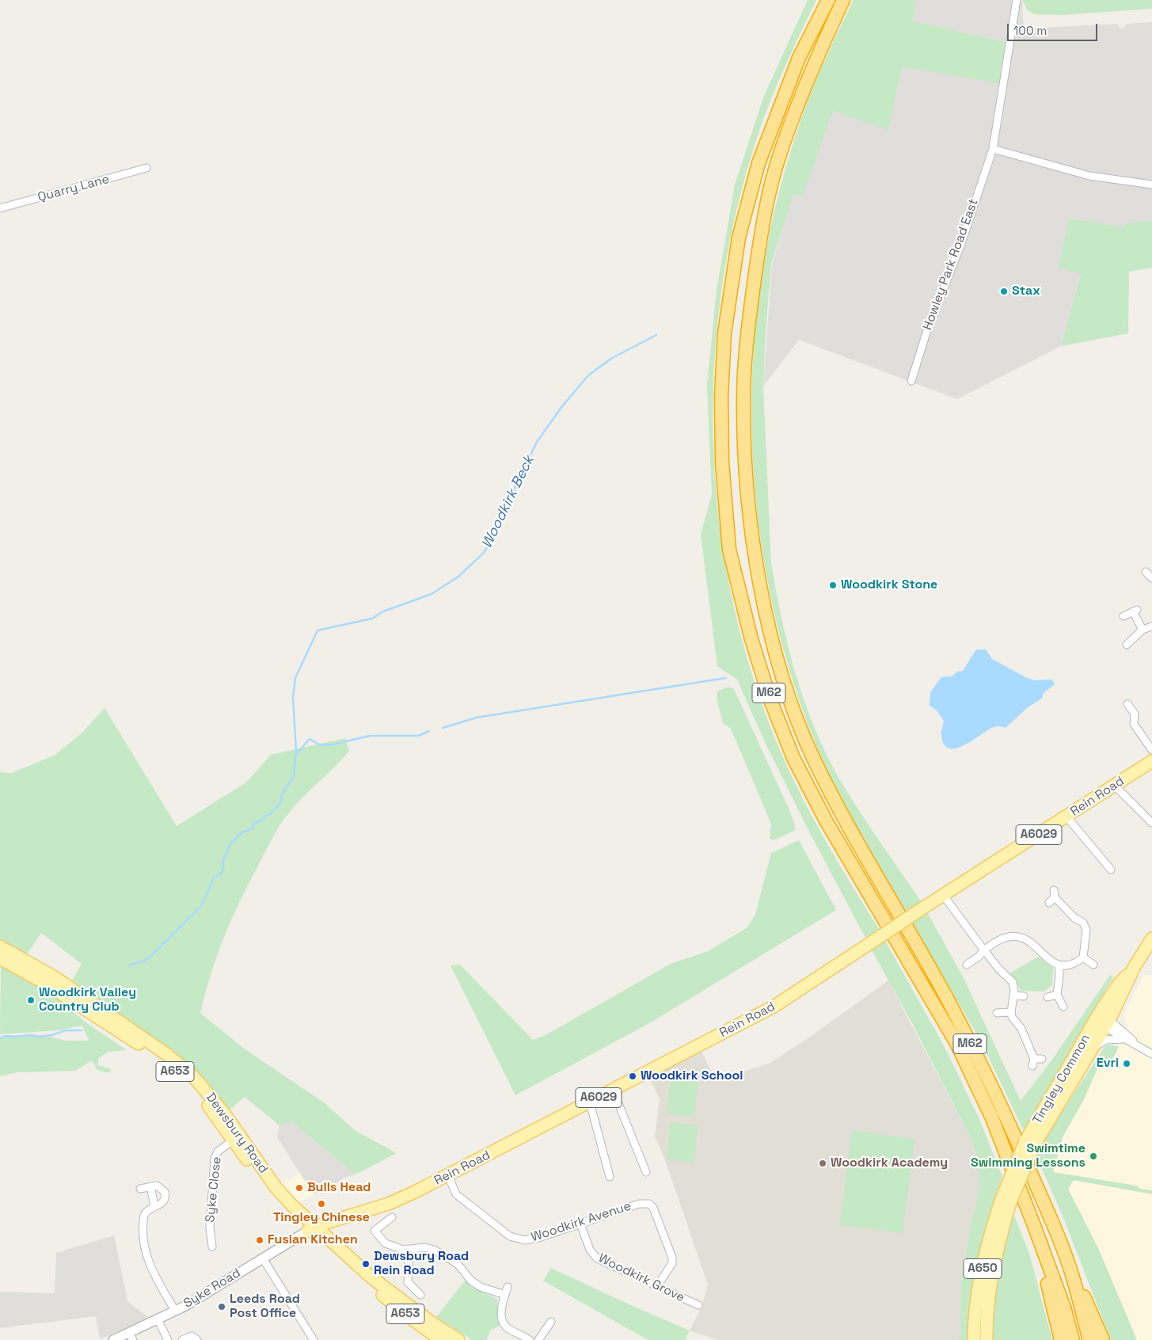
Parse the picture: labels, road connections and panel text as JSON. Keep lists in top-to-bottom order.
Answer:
{
  "streets": {
    "highway": ["M62"],
    "main road": [
      "Rein Road",
      "A6029",
      "A653",
      "Tingley Common",
      "Dewsbury Road",
      "A650"
    ],
    "street": [
      "Quarry Lane",
      "Howley Park Road East",
      "Syke Close",
      "Woodkirk Avenue",
      "Woodkirk Grove",
      "Syke Road"
    ]
  },
  "crossings": [
    ["Rein Road", "Dewsbury Road"],
    ["Rein Road", "Woodkirk Avenue"],
    ["Rein Road", "Syke Road"],
    ["Tingley Common", "A650"],
    ["Dewsbury Road", "Syke Close"],
    ["Dewsbury Road", "Syke Road"],
    ["Woodkirk Avenue", "Woodkirk Grove"]
  ],
  "water": ["Woodkirk Beck"],
  "places": [
    "Stax",
    "Woodkirk Stone",
    "Woodkirk Valley Country Club",
    "Evri",
    "Woodkirk School",
    "Swimtime Swimming Lessons",
    "Woodkirk Academy",
    "Bulls Head",
    "Tingley Chinese",
    "Fusian Kitchen",
    "Dewsbury Road Rein Road",
    "Leeds Road Post Office"
  ],
  "scale_bar": "100 m"
}
